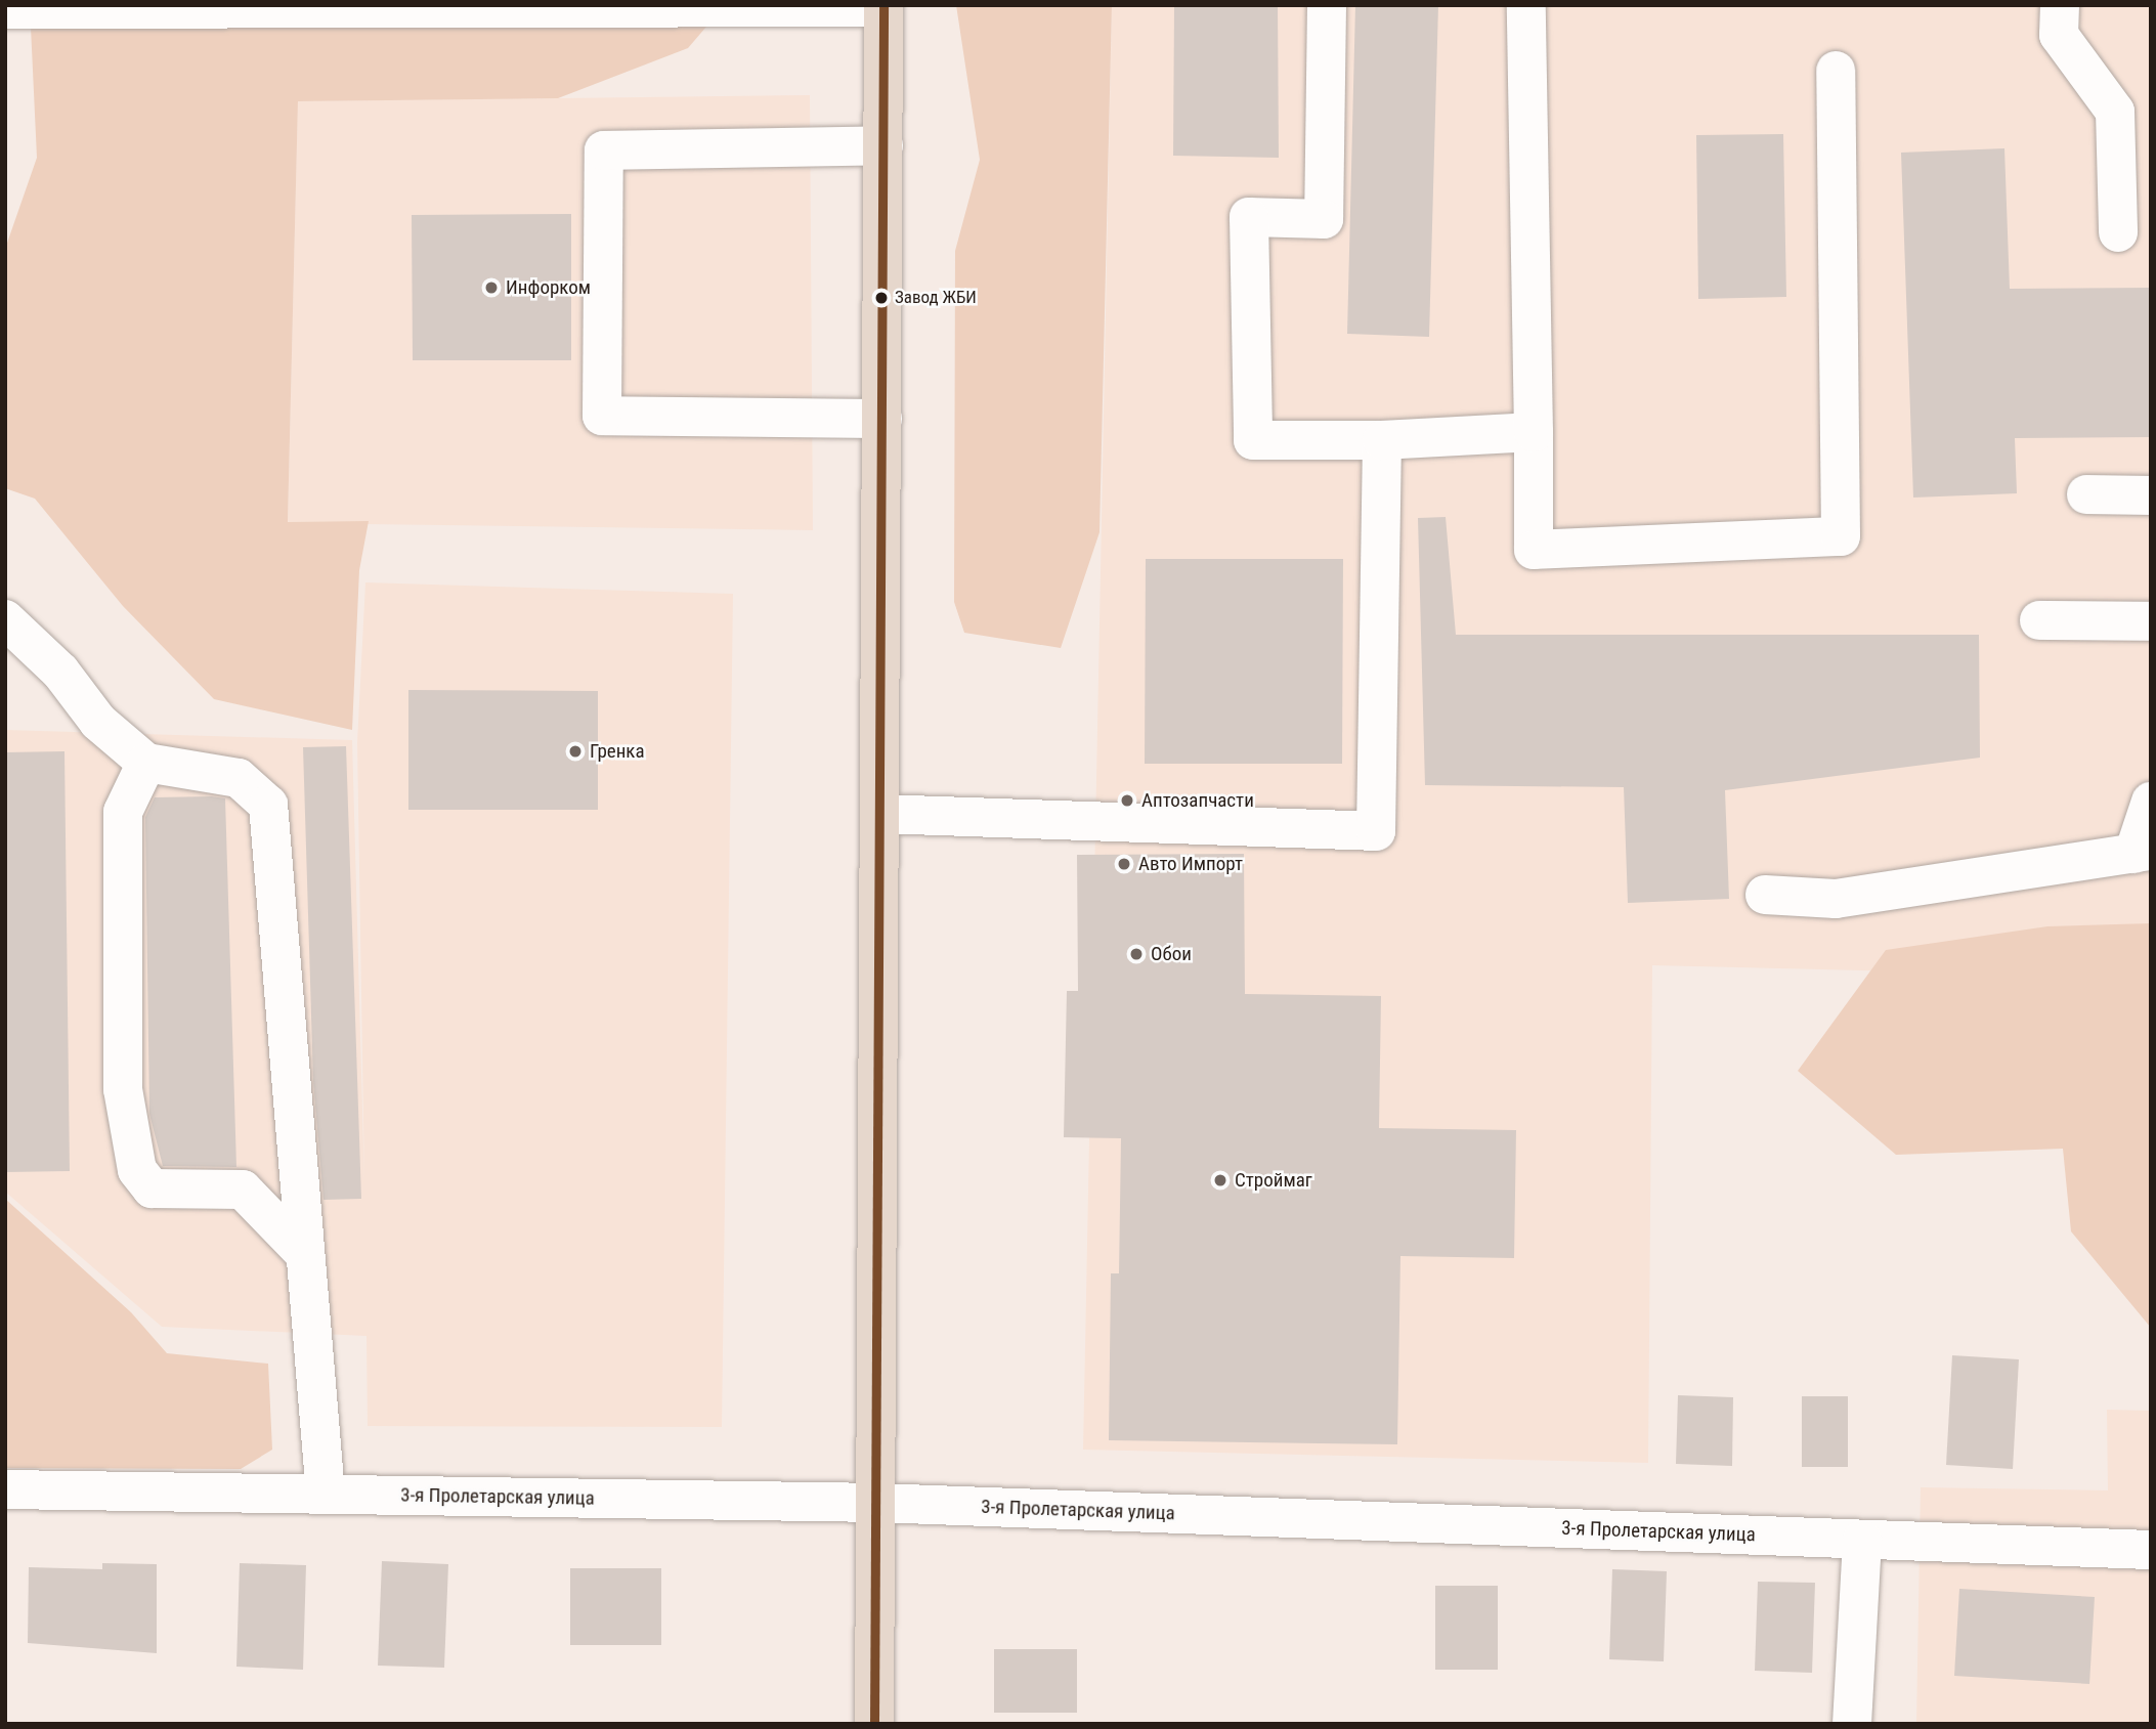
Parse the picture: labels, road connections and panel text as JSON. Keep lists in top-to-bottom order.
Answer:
{
  "streets": {
    "street": ["3-я Пролетарская улица"]
  },
  "places": [
    "Инфорком",
    "Завод ЖБИ",
    "Гренка",
    "Аптозапчасти",
    "Авто Импорт",
    "Обои",
    "Строймаг"
  ]
}
